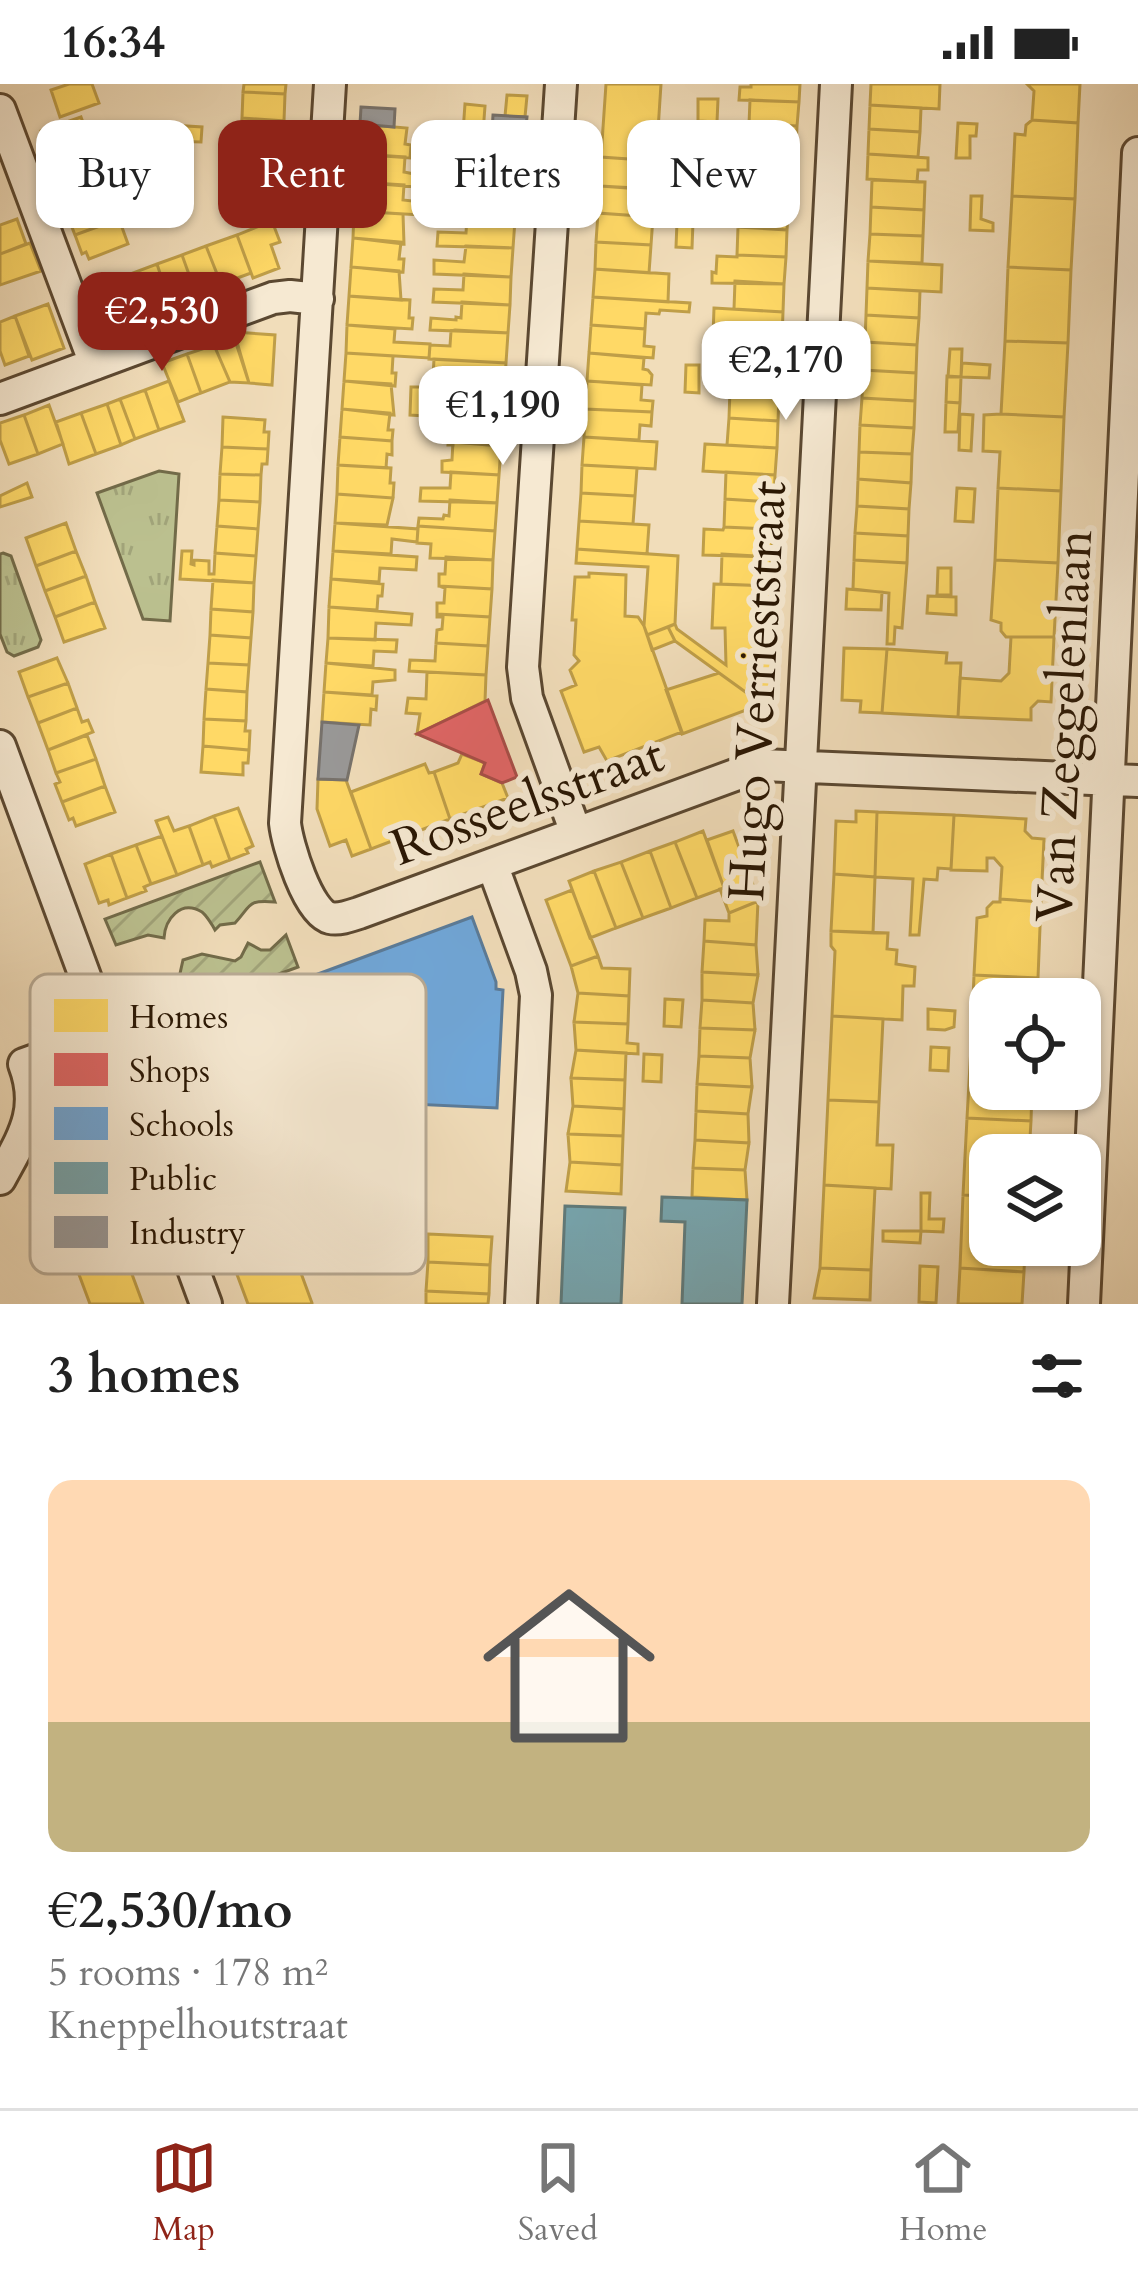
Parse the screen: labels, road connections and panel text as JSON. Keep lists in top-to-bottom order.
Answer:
{
  "streets": {
    "street": ["Hugo Verrieststraat", "Van Zeggelenlaan", "Rosseelsstraat"]
  },
  "crossings": [
    ["Hugo Verrieststraat", "Rosseelsstraat"],
    ["Van Zeggelenlaan", "Rosseelsstraat"]
  ],
  "legend": [
    "Homes",
    "Shops",
    "Schools",
    "Public",
    "Industry"
  ],
  "page": {
    "status": "16:34",
    "chip": [
      "Buy",
      "Rent",
      "Filters",
      "New"
    ],
    "price": ["€2,530", "€2,170", "€1,190"],
    "heading": "3 homes",
    "list": [
      {
        "name": "€2,530/mo",
        "note": "5 rooms · 178 m² · Kneppelhoutstraat"
      }
    ],
    "tabs": ["Map", "Saved", "Home"]
  }
}
